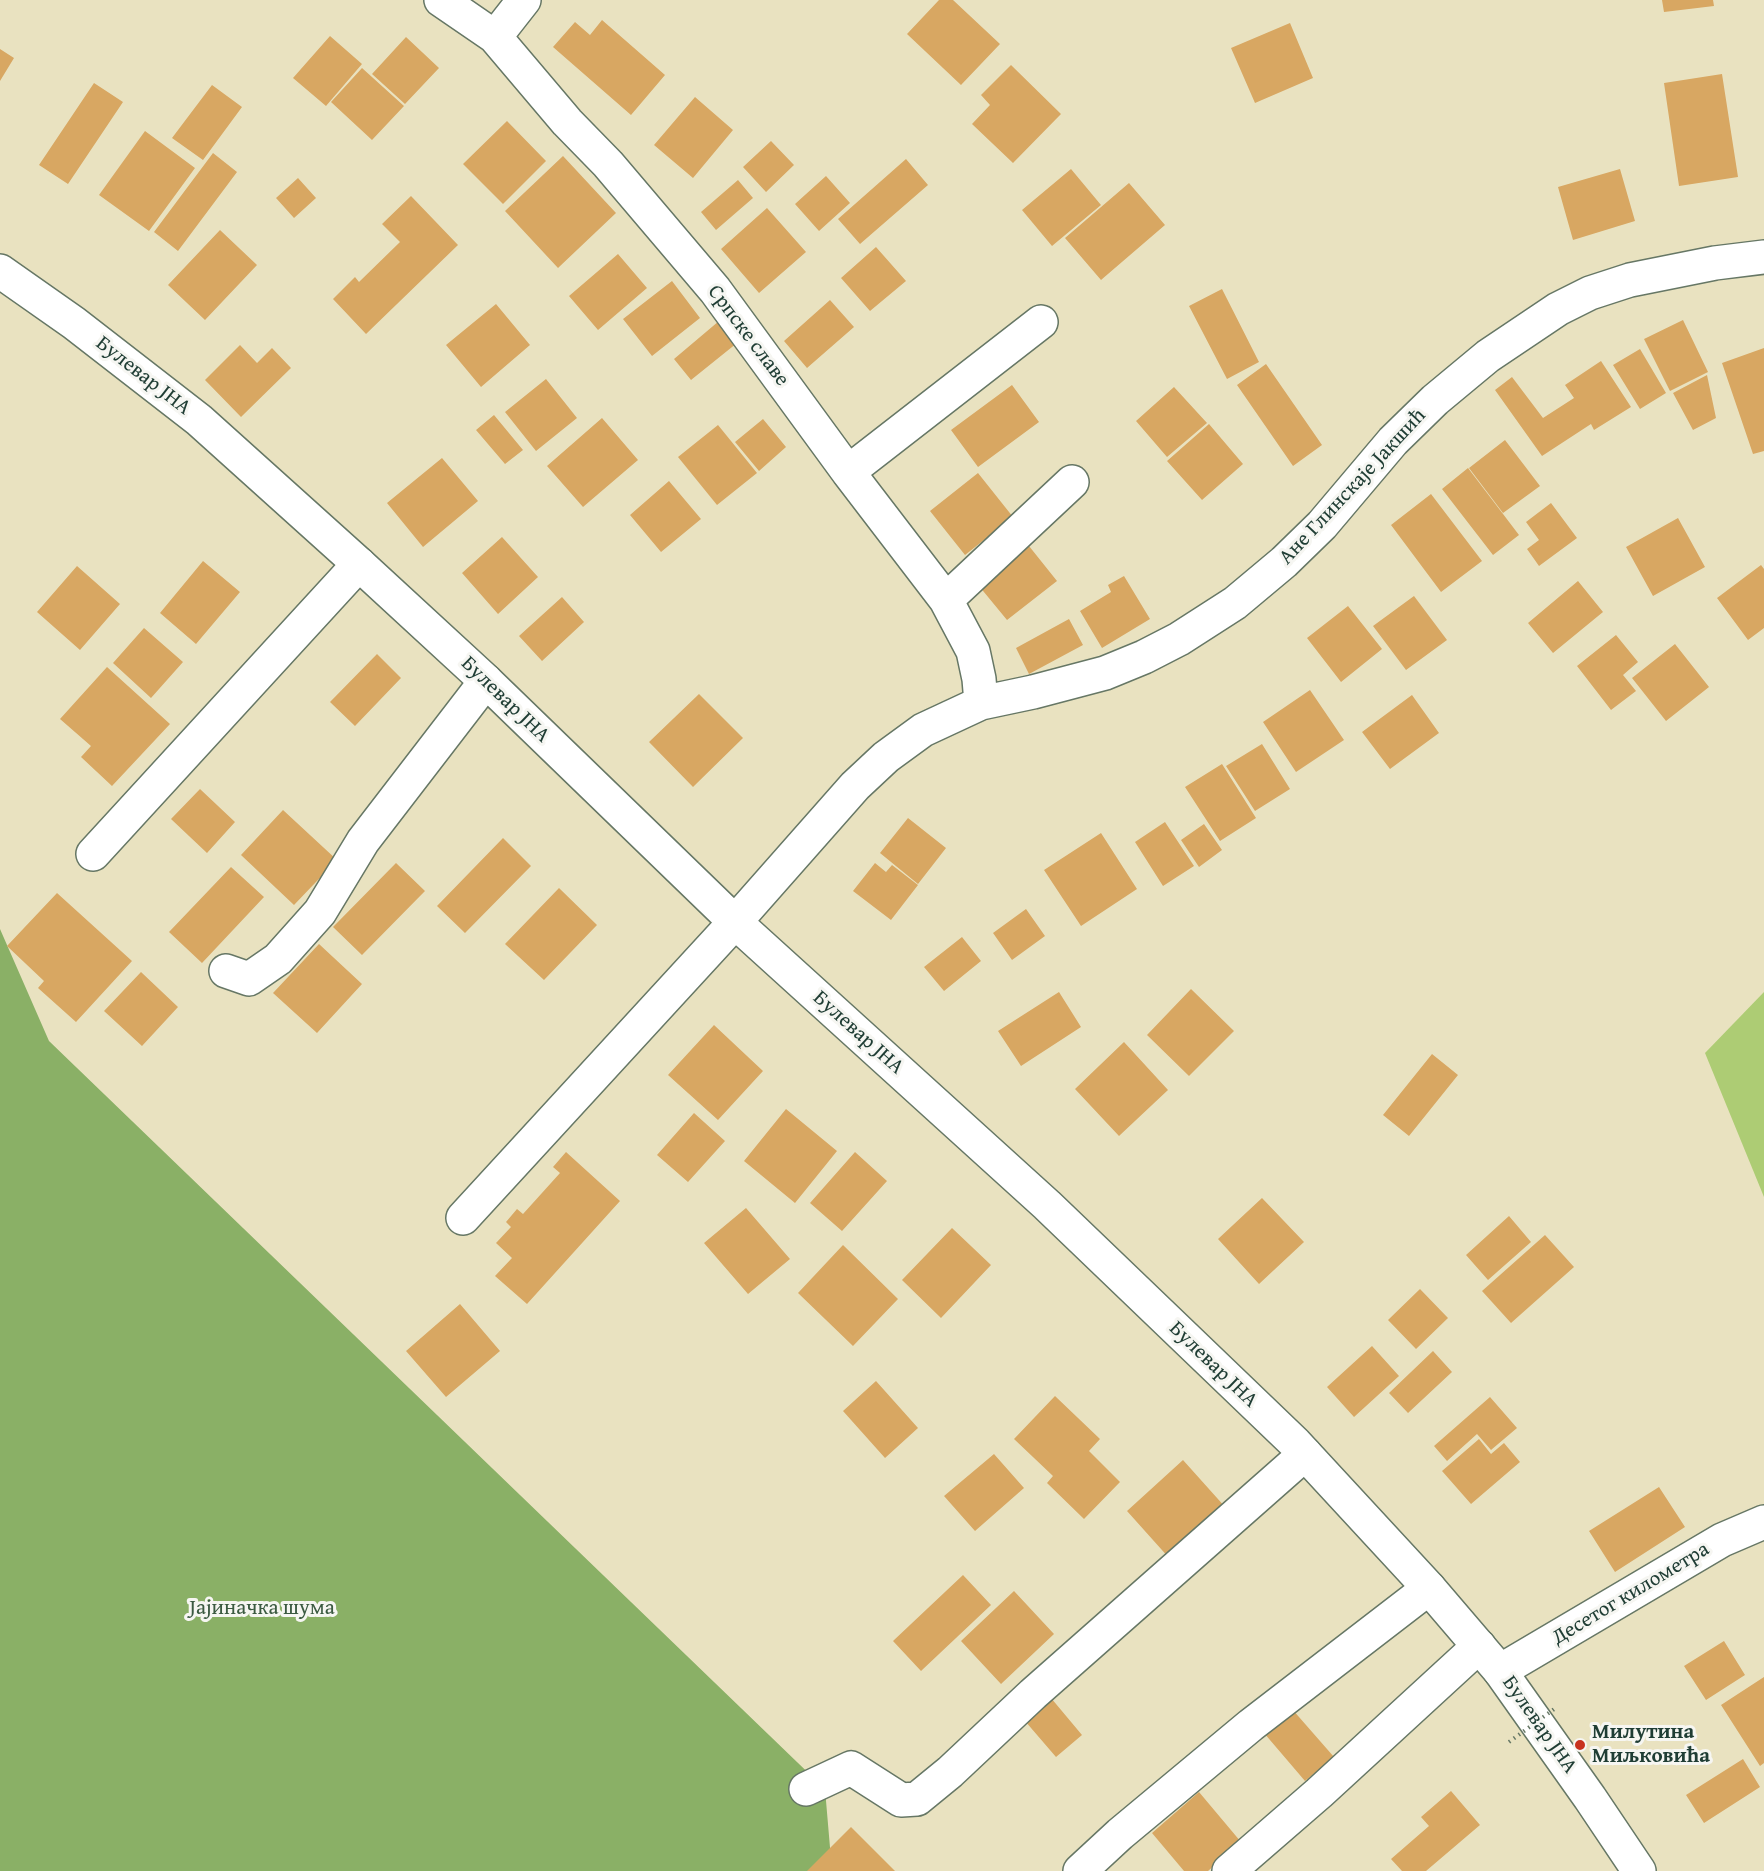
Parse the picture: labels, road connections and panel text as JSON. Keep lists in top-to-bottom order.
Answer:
{
  "streets": {
    "street": [
      "Српске славе",
      "Булевар ЈНА",
      "Ане Глинскаје Јакшић",
      "Десетог километра"
    ]
  },
  "crossings": [
    ["Српске славе", "Ане Глинскаје Јакшић"],
    ["Булевар ЈНА", "Ане Глинскаје Јакшић"],
    ["Булевар ЈНА", "Десетог километра"]
  ],
  "parks": ["Јајиначка шума"],
  "places": ["Милутина Миљковића"]
}
